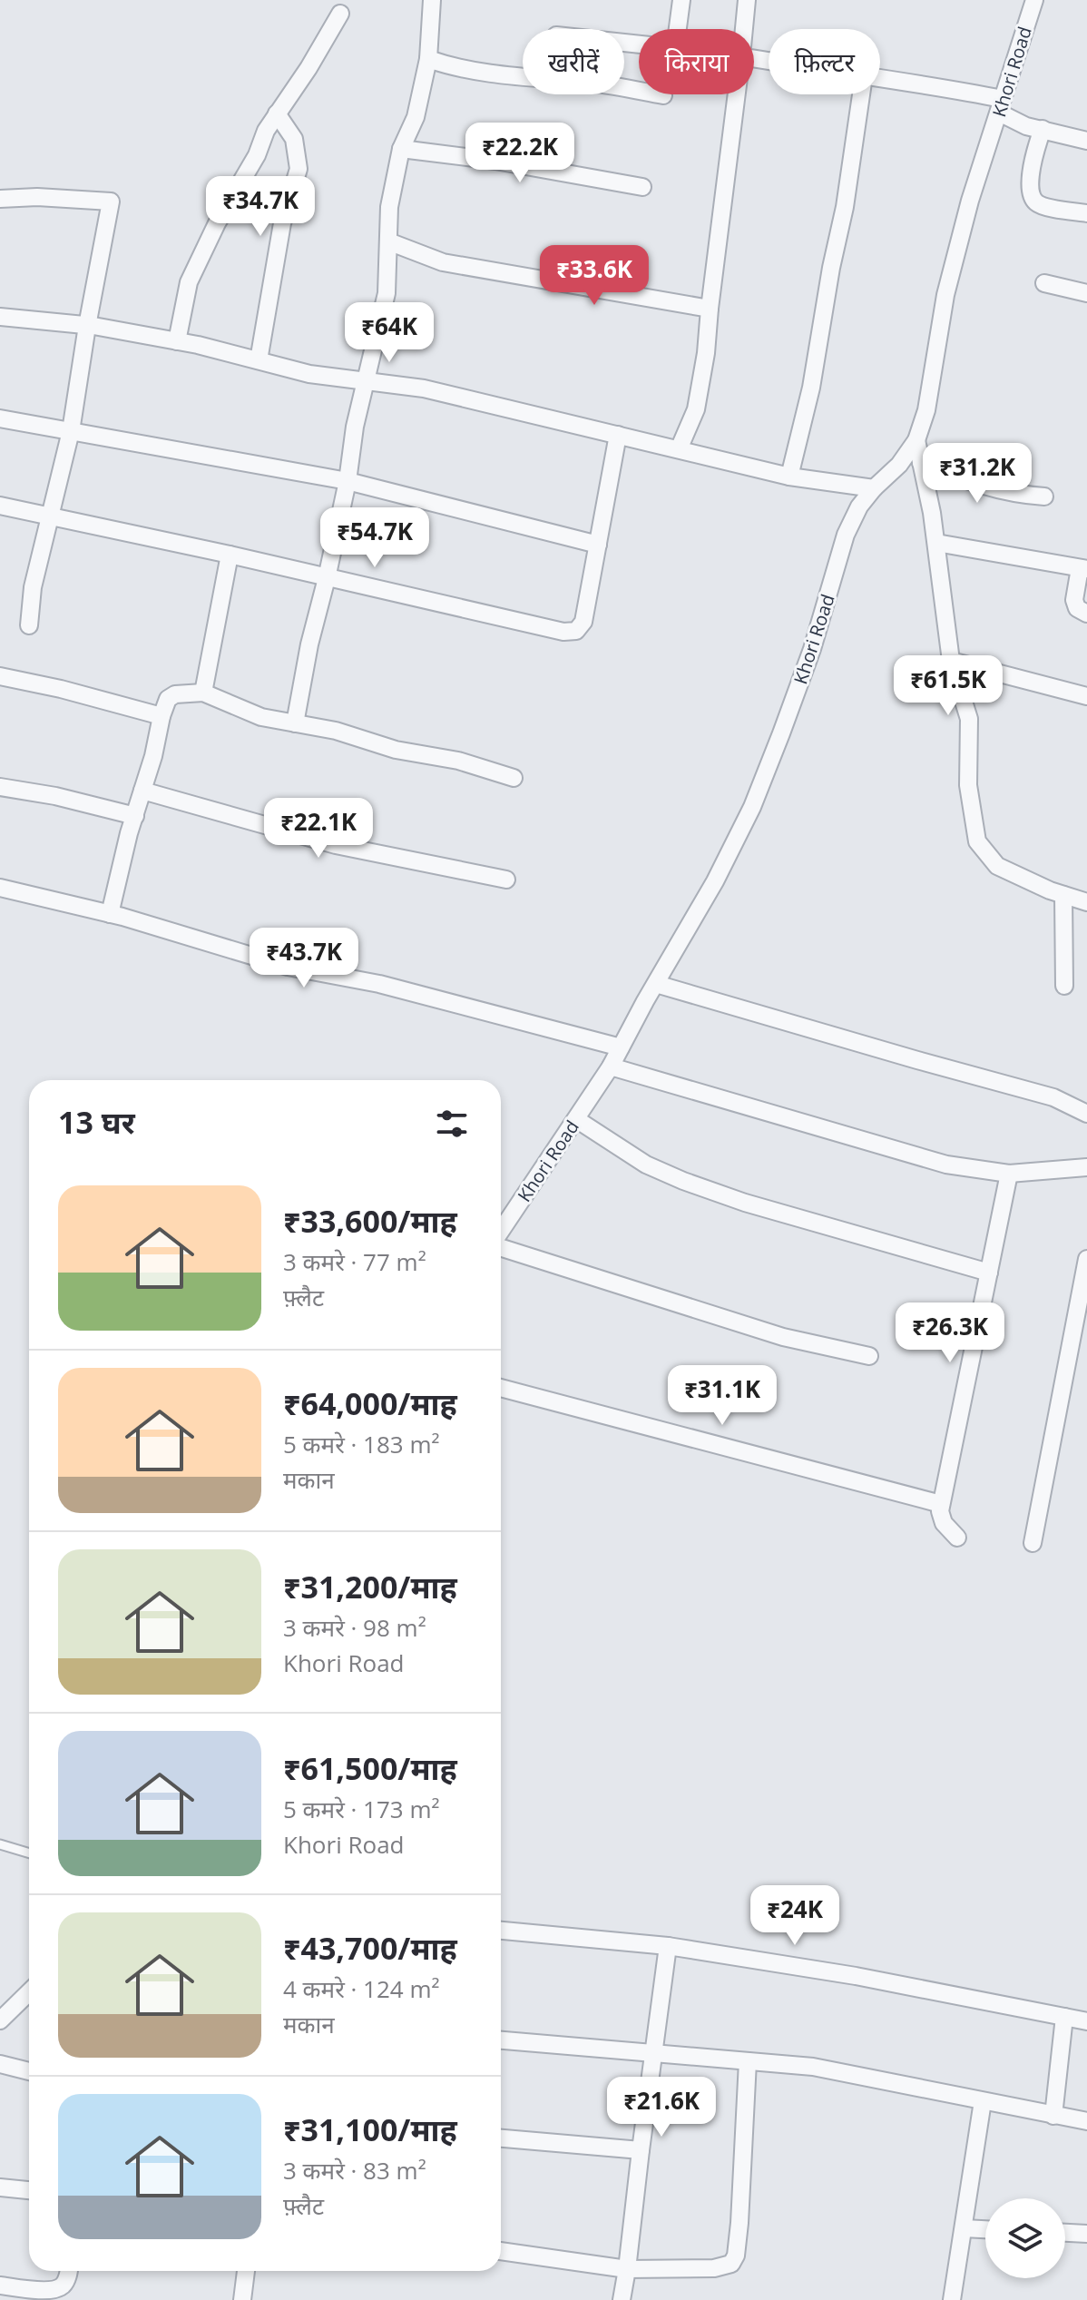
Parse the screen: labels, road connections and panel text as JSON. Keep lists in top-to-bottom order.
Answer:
{
  "streets": {
    "street": ["Khori Road"]
  },
  "page": {
    "chip": ["खरीदें", "किराया", "फ़िल्टर"],
    "price": [
      "₹22.2K",
      "₹34.7K",
      "₹33.6K",
      "₹64K",
      "₹31.2K",
      "₹54.7K",
      "₹61.5K",
      "₹22.1K",
      "₹43.7K",
      "₹26.3K",
      "₹31.1K",
      "₹24K",
      "₹21.6K"
    ],
    "heading": "13 घर",
    "list": [
      {
        "name": "₹33,600/माह",
        "note": "3 कमरे · 77 m² · फ़्लैट"
      },
      {
        "name": "₹64,000/माह",
        "note": "5 कमरे · 183 m² · मकान"
      },
      {
        "name": "₹31,200/माह",
        "note": "3 कमरे · 98 m² · Khori Road"
      },
      {
        "name": "₹61,500/माह",
        "note": "5 कमरे · 173 m² · Khori Road"
      },
      {
        "name": "₹43,700/माह",
        "note": "4 कमरे · 124 m² · मकान"
      },
      {
        "name": "₹31,100/माह",
        "note": "3 कमरे · 83 m² · फ़्लैट"
      }
    ]
  }
}
